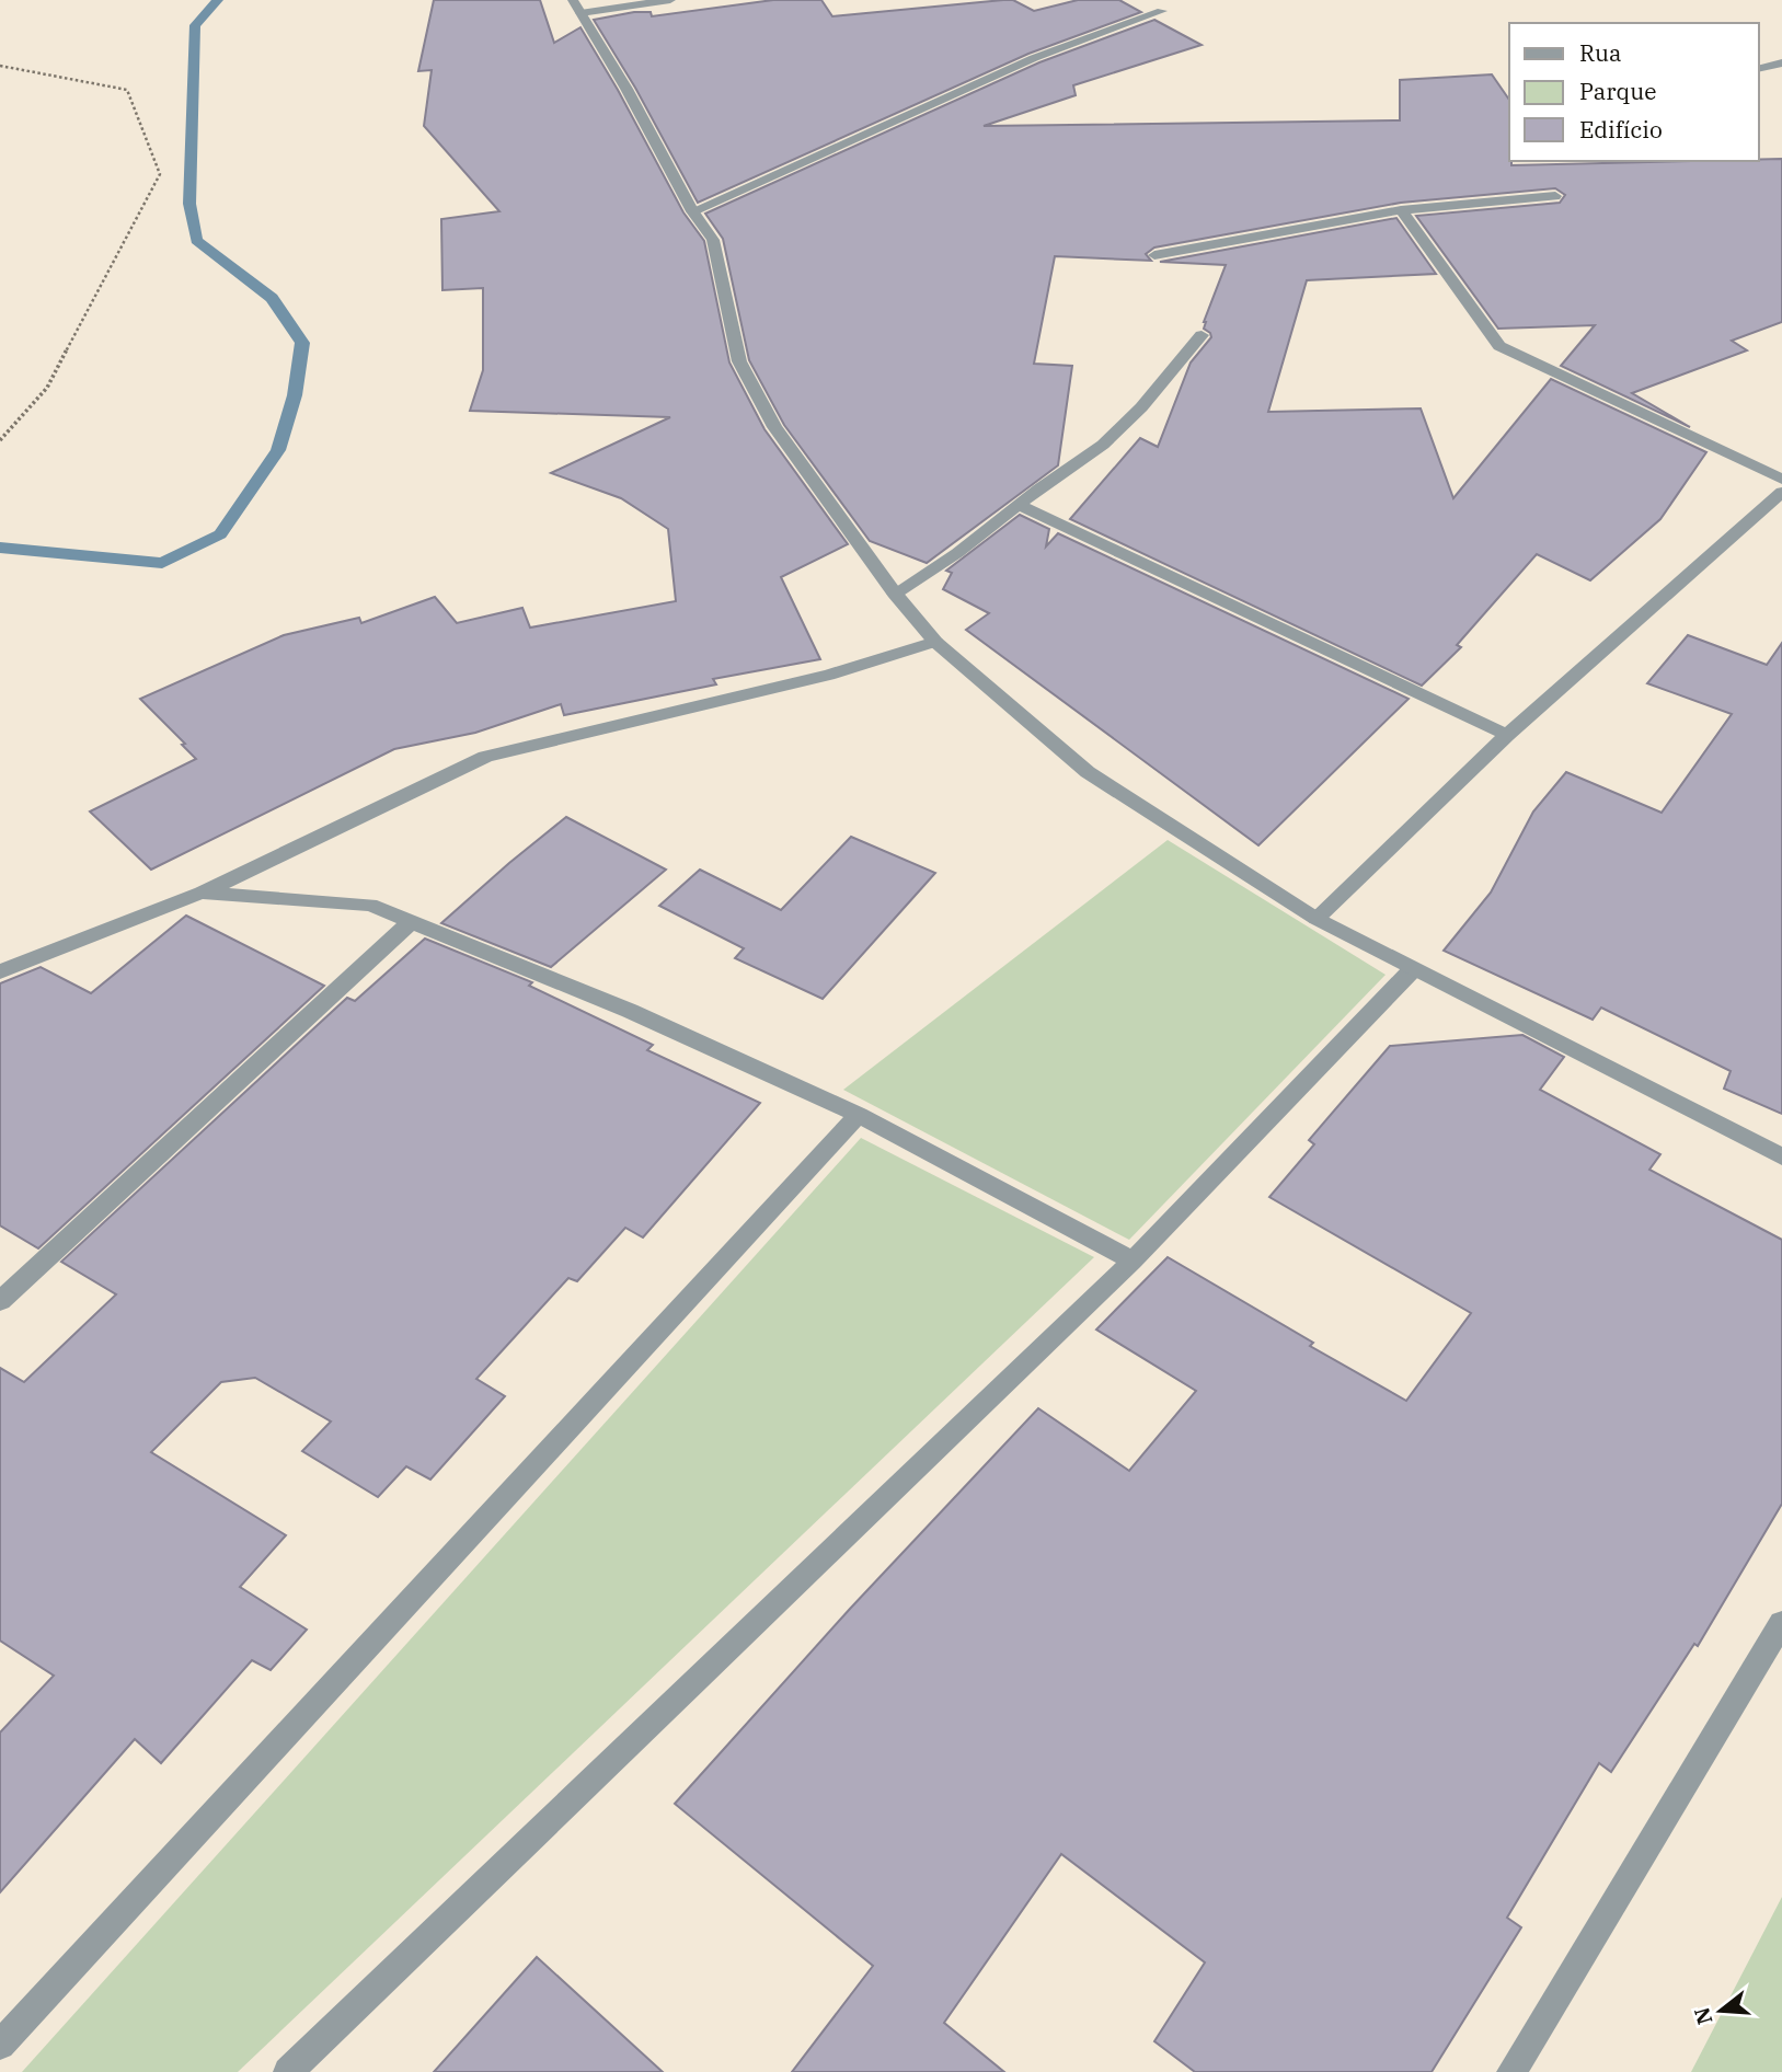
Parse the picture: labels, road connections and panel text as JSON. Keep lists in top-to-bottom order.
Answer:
{
  "legend": ["Rua", "Parque", "Edifício"],
  "north": "left"
}
